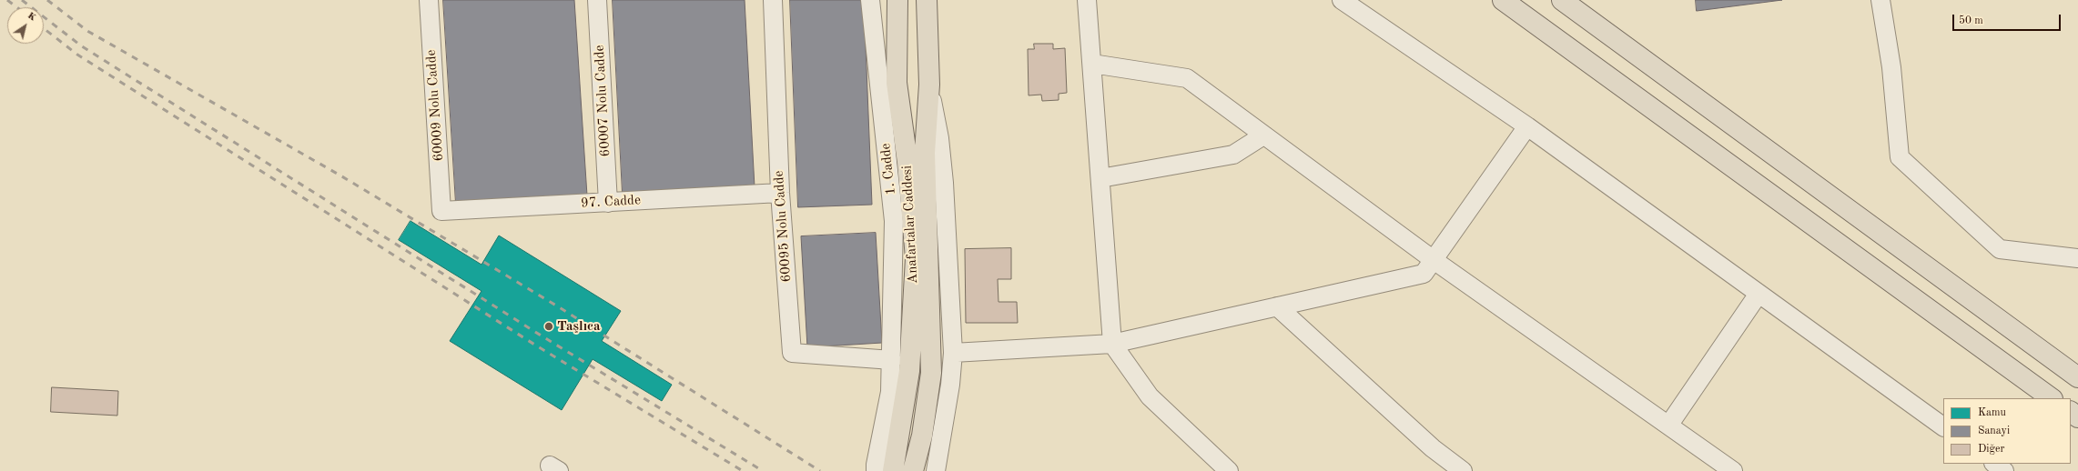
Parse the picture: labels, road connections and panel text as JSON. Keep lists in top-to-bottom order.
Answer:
{
  "streets": {
    "main road": ["Anafartalar Caddesi"],
    "street": [
      "60007 Nolu Cadde",
      "60009 Nolu Cadde",
      "1. Cadde",
      "97. Cadde",
      "60095 Nolu Cadde"
    ]
  },
  "crossings": [
    ["60007 Nolu Cadde", "97. Cadde"],
    ["60009 Nolu Cadde", "97. Cadde"],
    ["1. Cadde", "60095 Nolu Cadde"],
    ["97. Cadde", "60095 Nolu Cadde"]
  ],
  "places": ["Taşlıca"],
  "legend": ["Kamu", "Sanayi", "Diğer"],
  "scale_bar": "50 m",
  "north": "top right"
}
